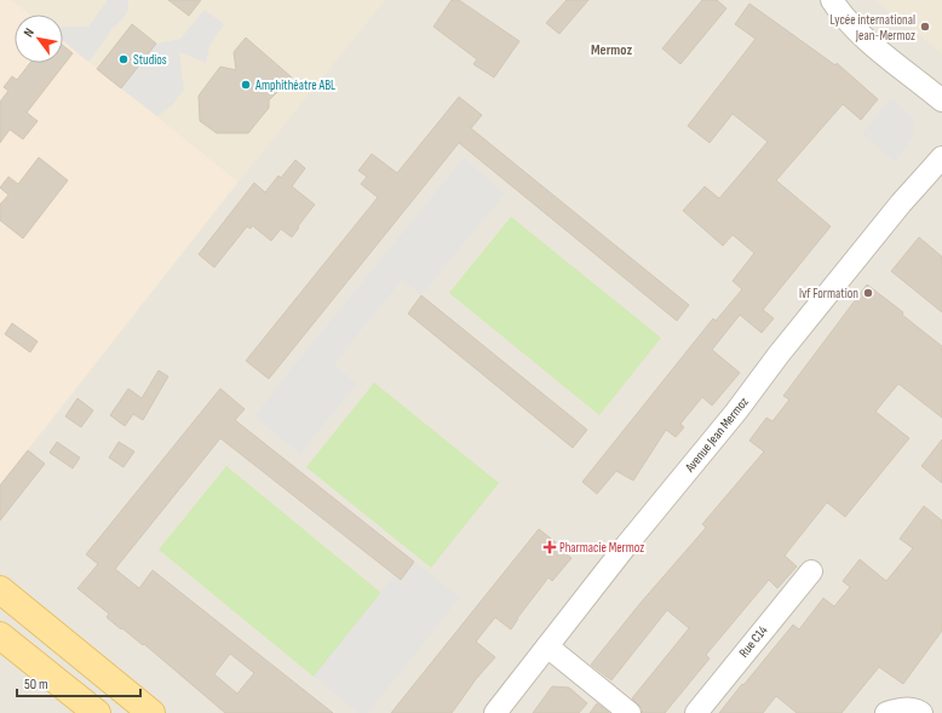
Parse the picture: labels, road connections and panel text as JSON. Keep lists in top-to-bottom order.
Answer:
{
  "streets": {
    "street": ["Avenue Jean Mermoz", "Rue C14"]
  },
  "districts": ["Mermoz"],
  "places": {
    "other": [
      "Lycée international Jean-Mermoz",
      "Studios",
      "Amphithéatre ABL",
      "lvf Formation"
    ],
    "health": ["Pharmacie Mermoz"]
  },
  "scale_bar": "50 m",
  "north": "top left"
}
